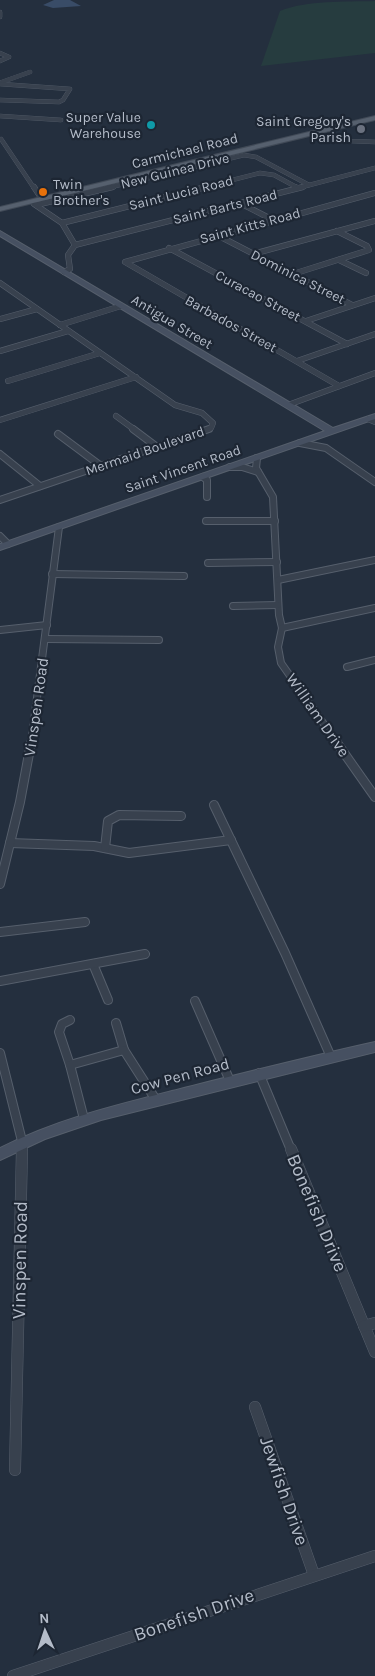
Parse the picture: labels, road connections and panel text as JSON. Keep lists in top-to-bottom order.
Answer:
{
  "streets": {
    "main road": ["Carmichael Road"],
    "street": [
      "New Guinea Drive",
      "Saint Lucia Road",
      "Saint Barts Road",
      "Saint Kitts Road",
      "Dominica Street",
      "Curacao Street",
      "Antigua Street",
      "Barbados Street",
      "Mermaid Boulevard",
      "Saint Vincent Road",
      "Vinspen Road",
      "William Drive",
      "Cow Pen Road",
      "Bonefish Drive",
      "Jewfish Drive"
    ]
  },
  "crossings": [
    ["Carmichael Road", "New Guinea Drive"],
    ["New Guinea Drive", "Saint Barts Road"],
    ["Saint Lucia Road", "Saint Barts Road"],
    ["Saint Kitts Road", "Dominica Street"],
    ["Saint Kitts Road", "Curacao Street"],
    ["Saint Kitts Road", "Barbados Street"],
    ["Antigua Street", "Saint Vincent Road"],
    ["Saint Vincent Road", "Vinspen Road"],
    ["Vinspen Road", "Cow Pen Road"],
    ["Cow Pen Road", "Bonefish Drive"],
    ["Bonefish Drive", "Jewfish Drive"]
  ],
  "places": ["Super Value Warehouse", "Saint Gregory's Parish", "Twin Brother's"],
  "north": "top"
}
